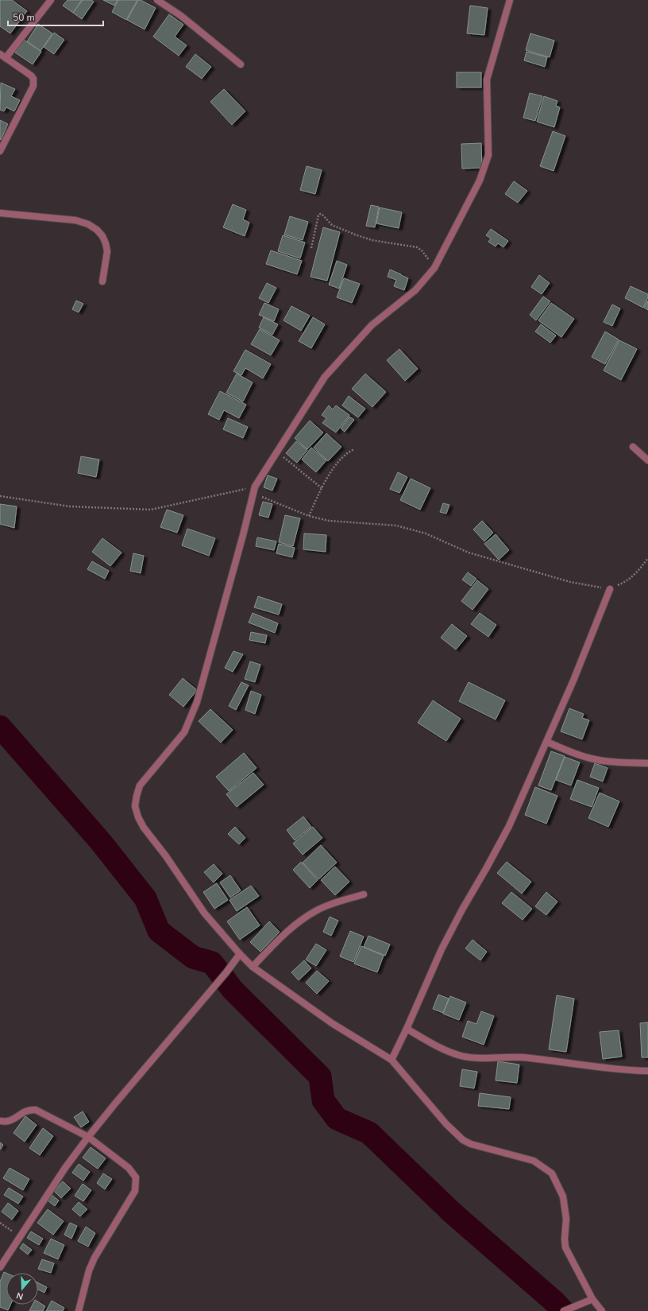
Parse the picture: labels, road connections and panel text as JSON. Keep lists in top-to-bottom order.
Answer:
{
  "scale_bar": "50 m",
  "north": "bottom"
}
